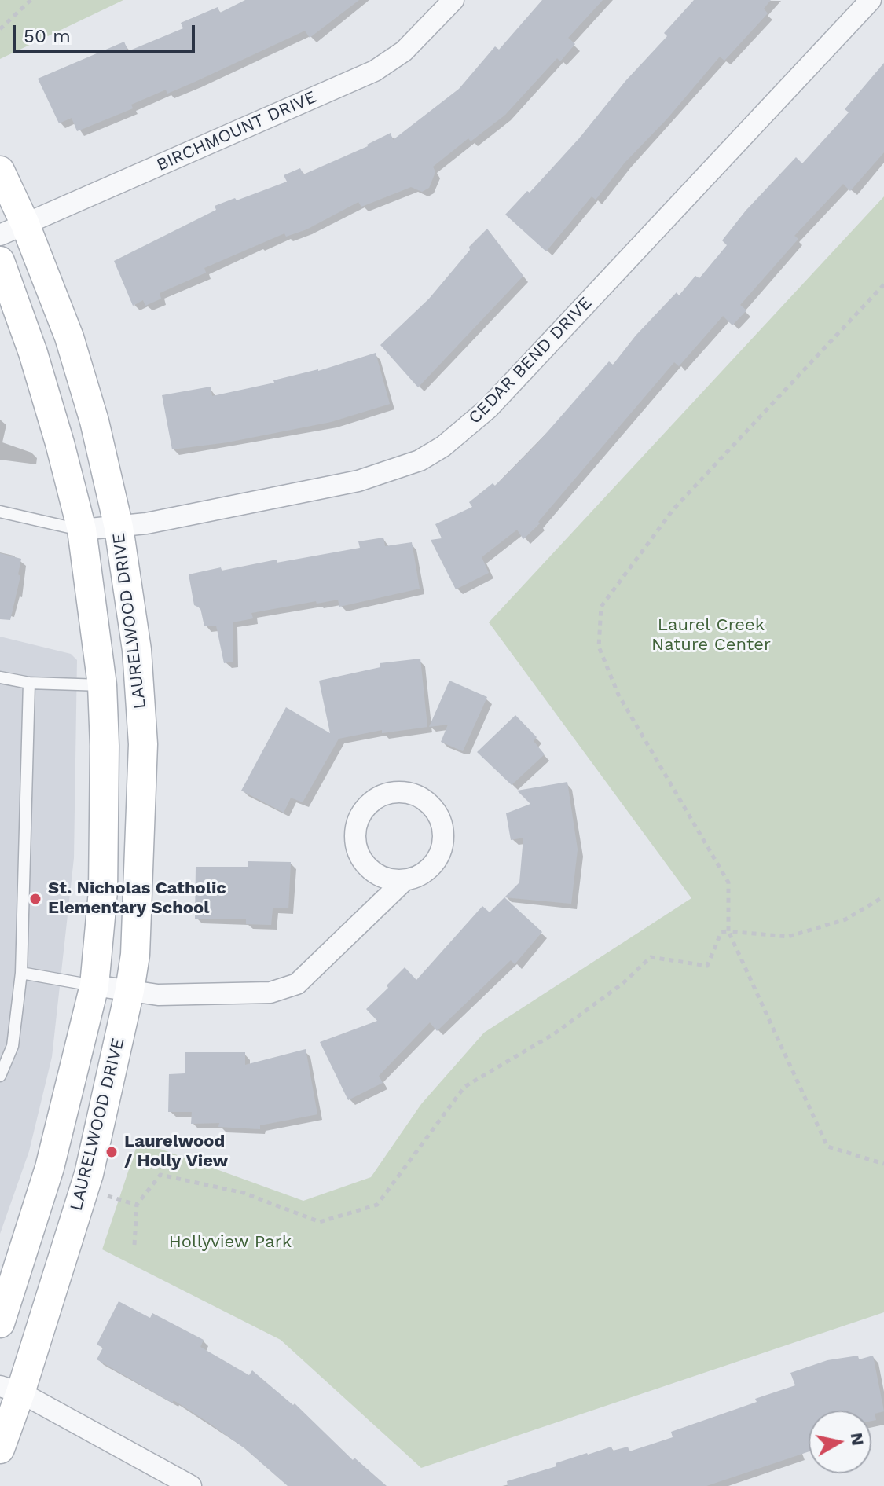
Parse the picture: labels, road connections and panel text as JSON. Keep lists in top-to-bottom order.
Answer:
{
  "streets": {
    "street": ["BIRCHMOUNT DRIVE", "CEDAR BEND DRIVE", "LAURELWOOD DRIVE"]
  },
  "crossings": [
    ["BIRCHMOUNT DRIVE", "LAURELWOOD DRIVE"],
    ["CEDAR BEND DRIVE", "LAURELWOOD DRIVE"]
  ],
  "parks": ["Laurel Creek Nature Center", "Hollyview Park"],
  "places": ["St. Nicholas Catholic Elementary School", "Laurelwood / Holly View"],
  "scale_bar": "50 m",
  "north": "right"
}
